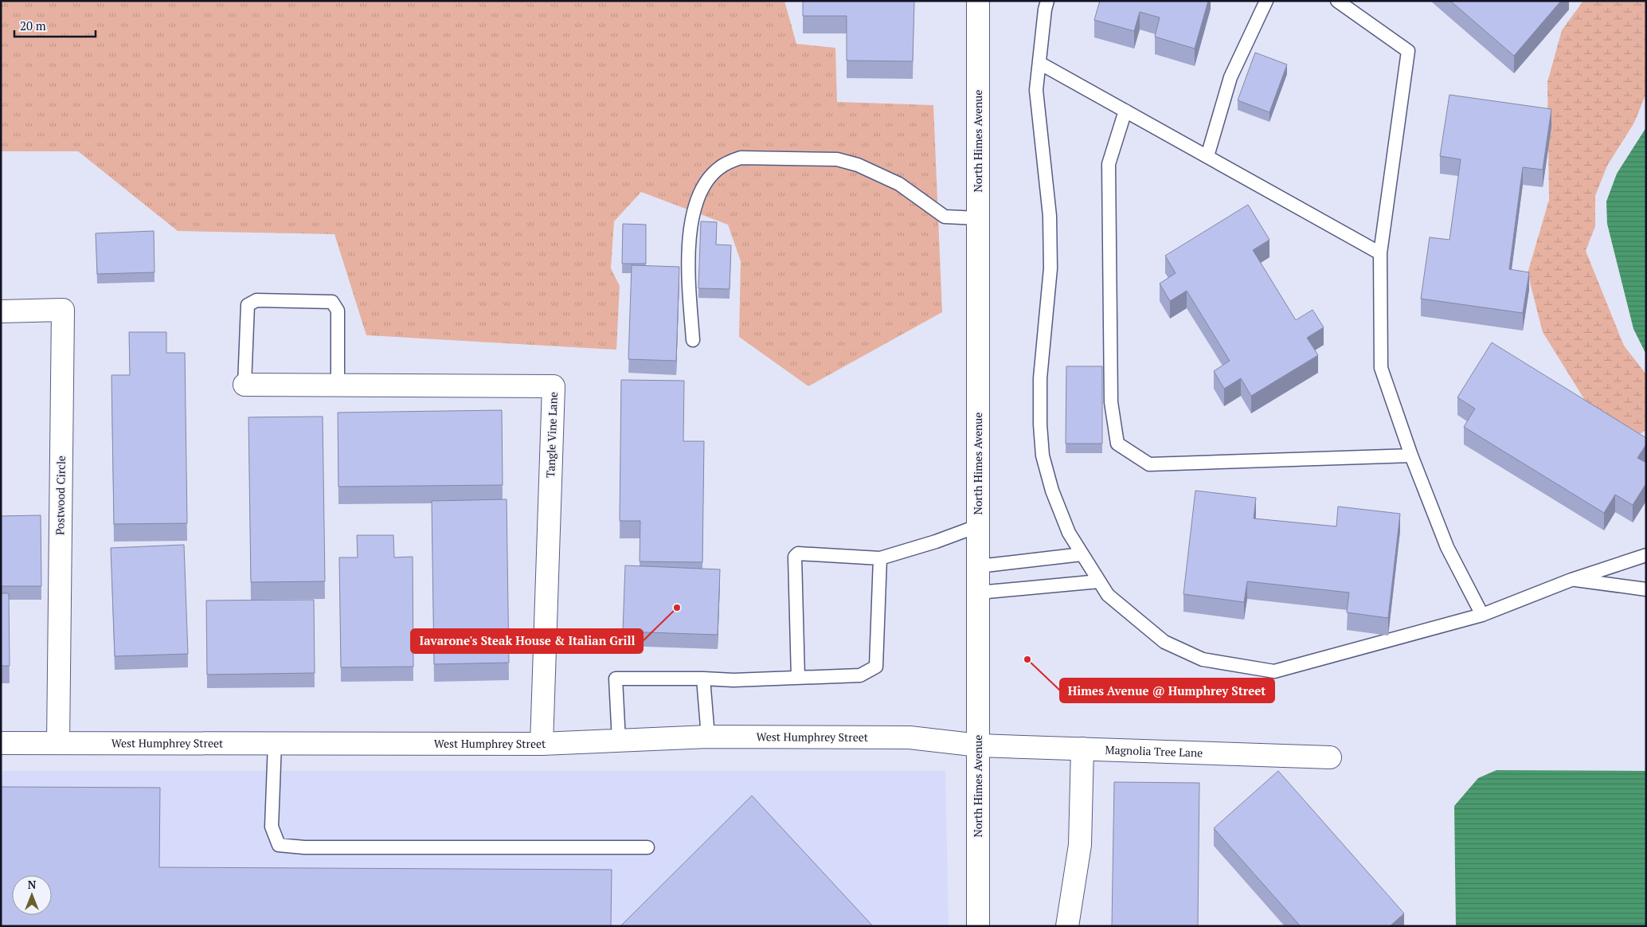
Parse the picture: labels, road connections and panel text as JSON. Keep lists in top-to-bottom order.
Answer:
{
  "streets": {
    "street": [
      "North Himes Avenue",
      "Tangle Vine Lane",
      "Postwood Circle",
      "West Humphrey Street",
      "Magnolia Tree Lane"
    ]
  },
  "crossings": [
    ["North Himes Avenue", "West Humphrey Street"],
    ["North Himes Avenue", "Magnolia Tree Lane"],
    ["Tangle Vine Lane", "West Humphrey Street"],
    ["Postwood Circle", "West Humphrey Street"],
    ["West Humphrey Street", "Magnolia Tree Lane"]
  ],
  "places": ["Iavarone's Steak House & Italian Grill", "Himes Avenue @ Humphrey Street"],
  "scale_bar": "20 m",
  "north": "top"
}
